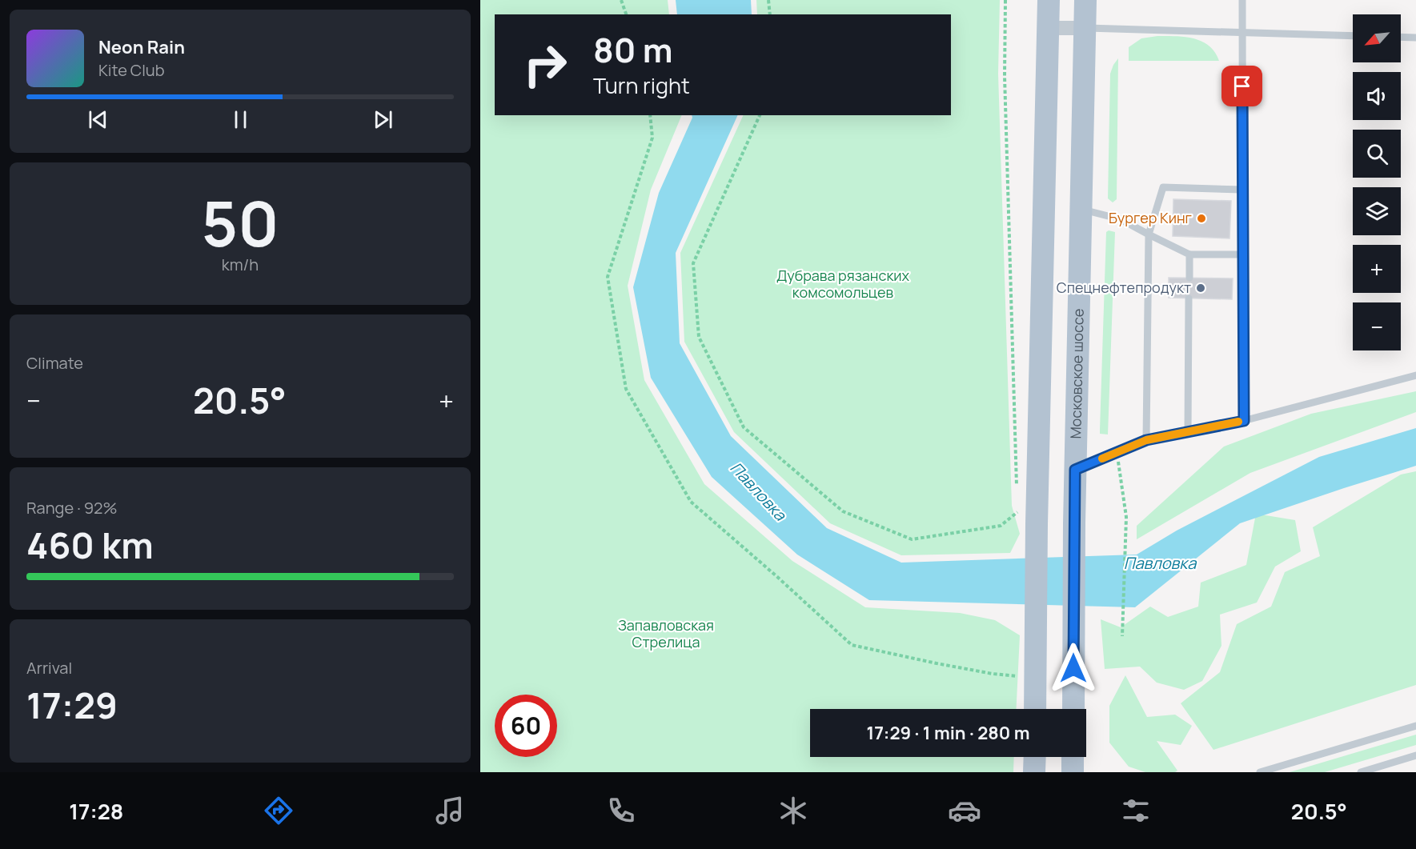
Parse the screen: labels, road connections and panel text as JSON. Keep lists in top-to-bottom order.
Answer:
{
  "streets": {
    "main road": ["Московское шоссе"]
  },
  "water": ["Павловка"],
  "parks": ["Дубрава рязанских комсомольцев", "Запавловская Стрелица"],
  "places": ["Бургер Кинг", "Спецнефтепродукт"],
  "north": "bottom left",
  "page": {
    "map_buttons": ["+", "−"],
    "turn": ["80 m", "Turn right"],
    "song": ["Neon Rain", "Kite Club"],
    "tile": [
      ["50", "km/h"],
      "Climate",
      ["Range · 92%", "460 km"],
      ["Arrival", "17:29"]
    ],
    "heat": ["−", "20.5°", "+"],
    "limit": "60",
    "trip": "17:29 · 1 min · 280 m",
    "tabs": ["17:28", "20.5°"]
  }
}
